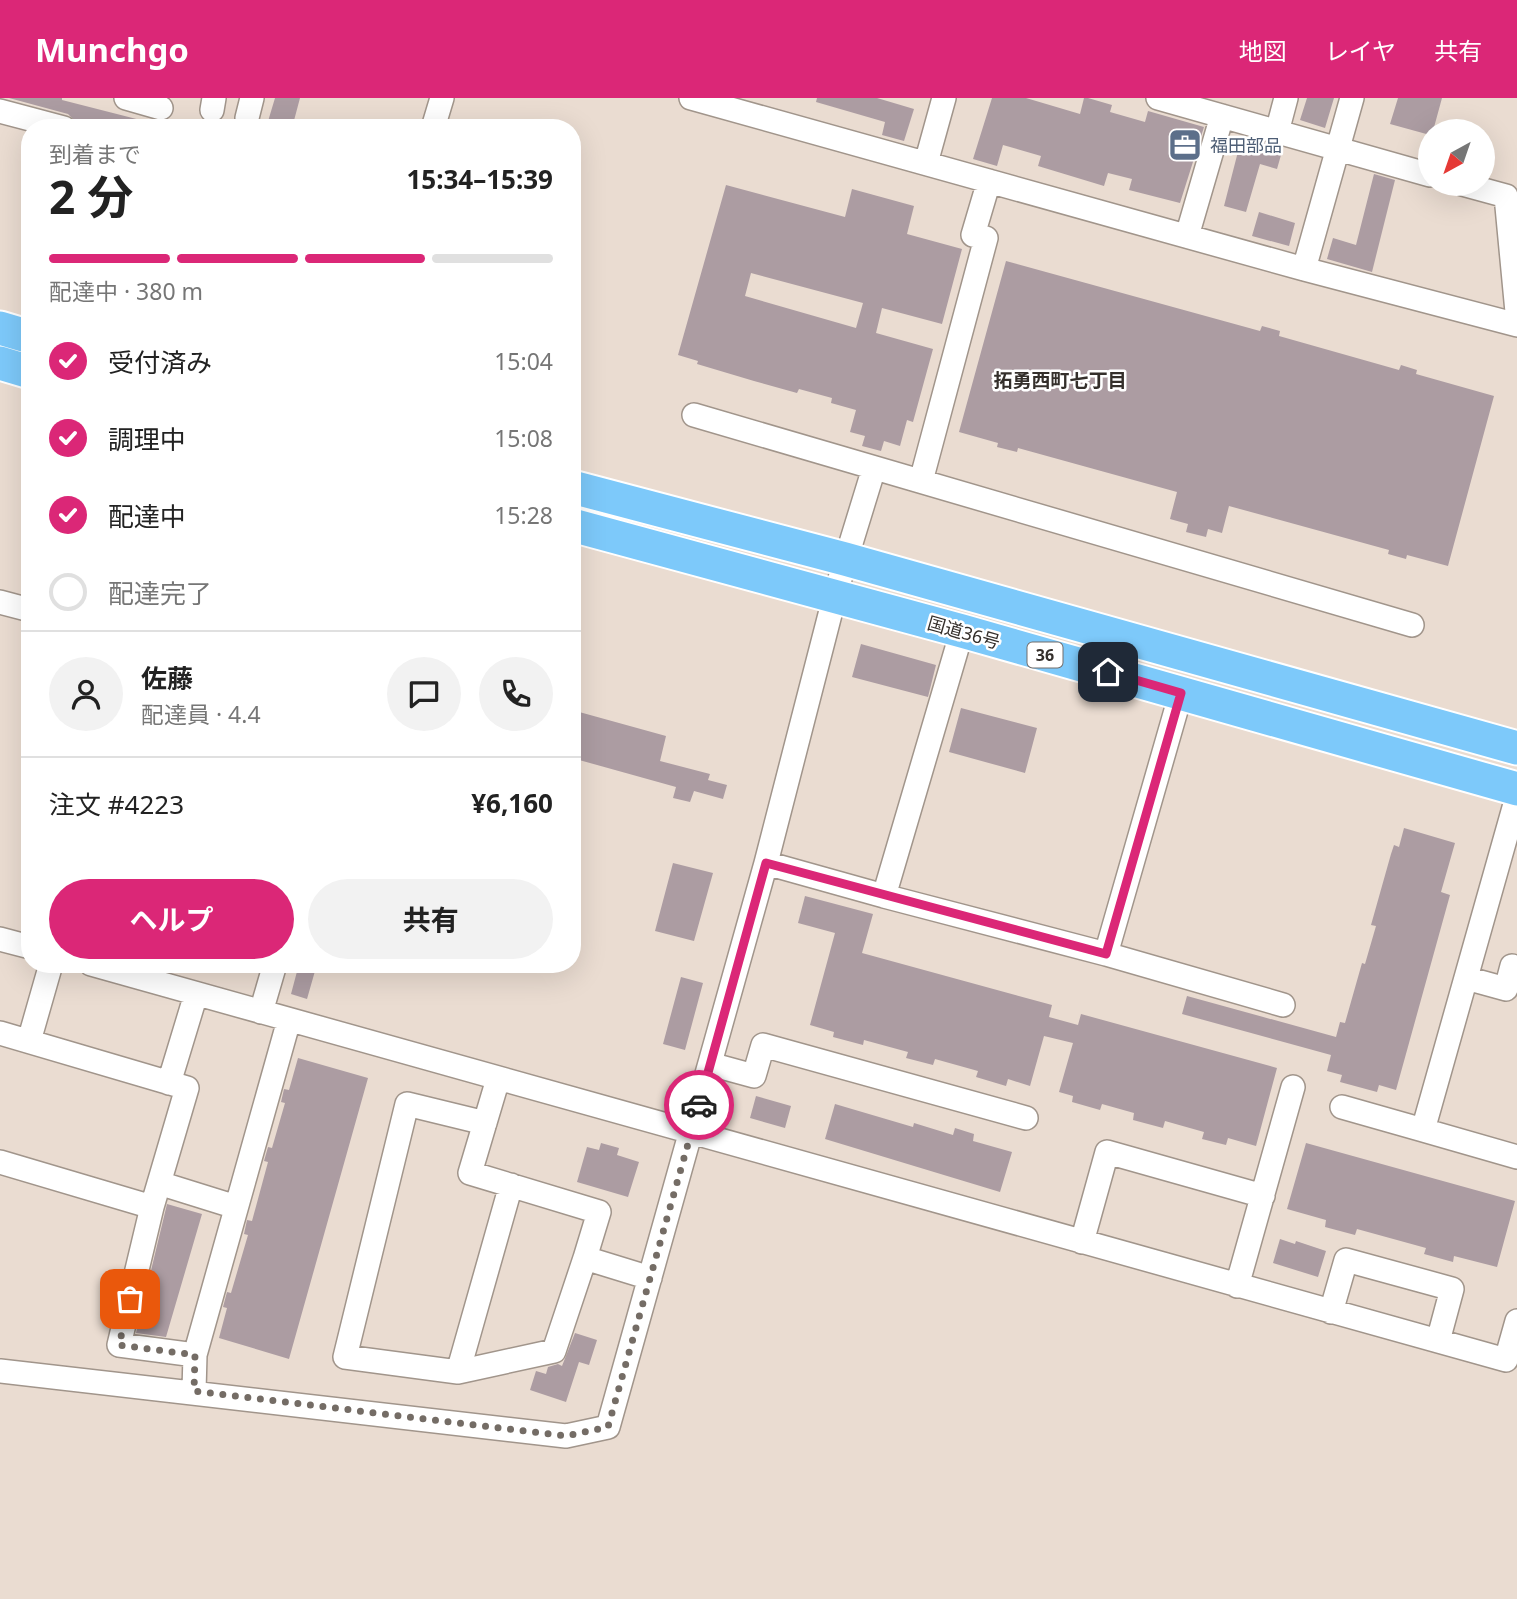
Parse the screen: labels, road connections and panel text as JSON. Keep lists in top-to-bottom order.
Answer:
{
  "streets": {
    "highway": ["国道36号", "36"]
  },
  "districts": ["拓勇西町七丁目"],
  "places": {
    "office": ["福田部品"]
  },
  "north": "bottom left",
  "page": {
    "header": "Munchgo",
    "nav": ["地図", "レイヤ", "共有"],
    "heading": ["2 分", "到着まで", "15:34–15:39"],
    "panel": [
      "佐藤",
      "配達員 · 4.4",
      "注文 #4223",
      "¥6,160"
    ],
    "bar": "配達中 · 380 m",
    "list": [
      ["受付済み", "15:04"],
      ["調理中", "15:08"],
      ["配達中", "15:28"],
      "配達完了"
    ],
    "buttons": ["ヘルプ", "共有"]
  }
}
